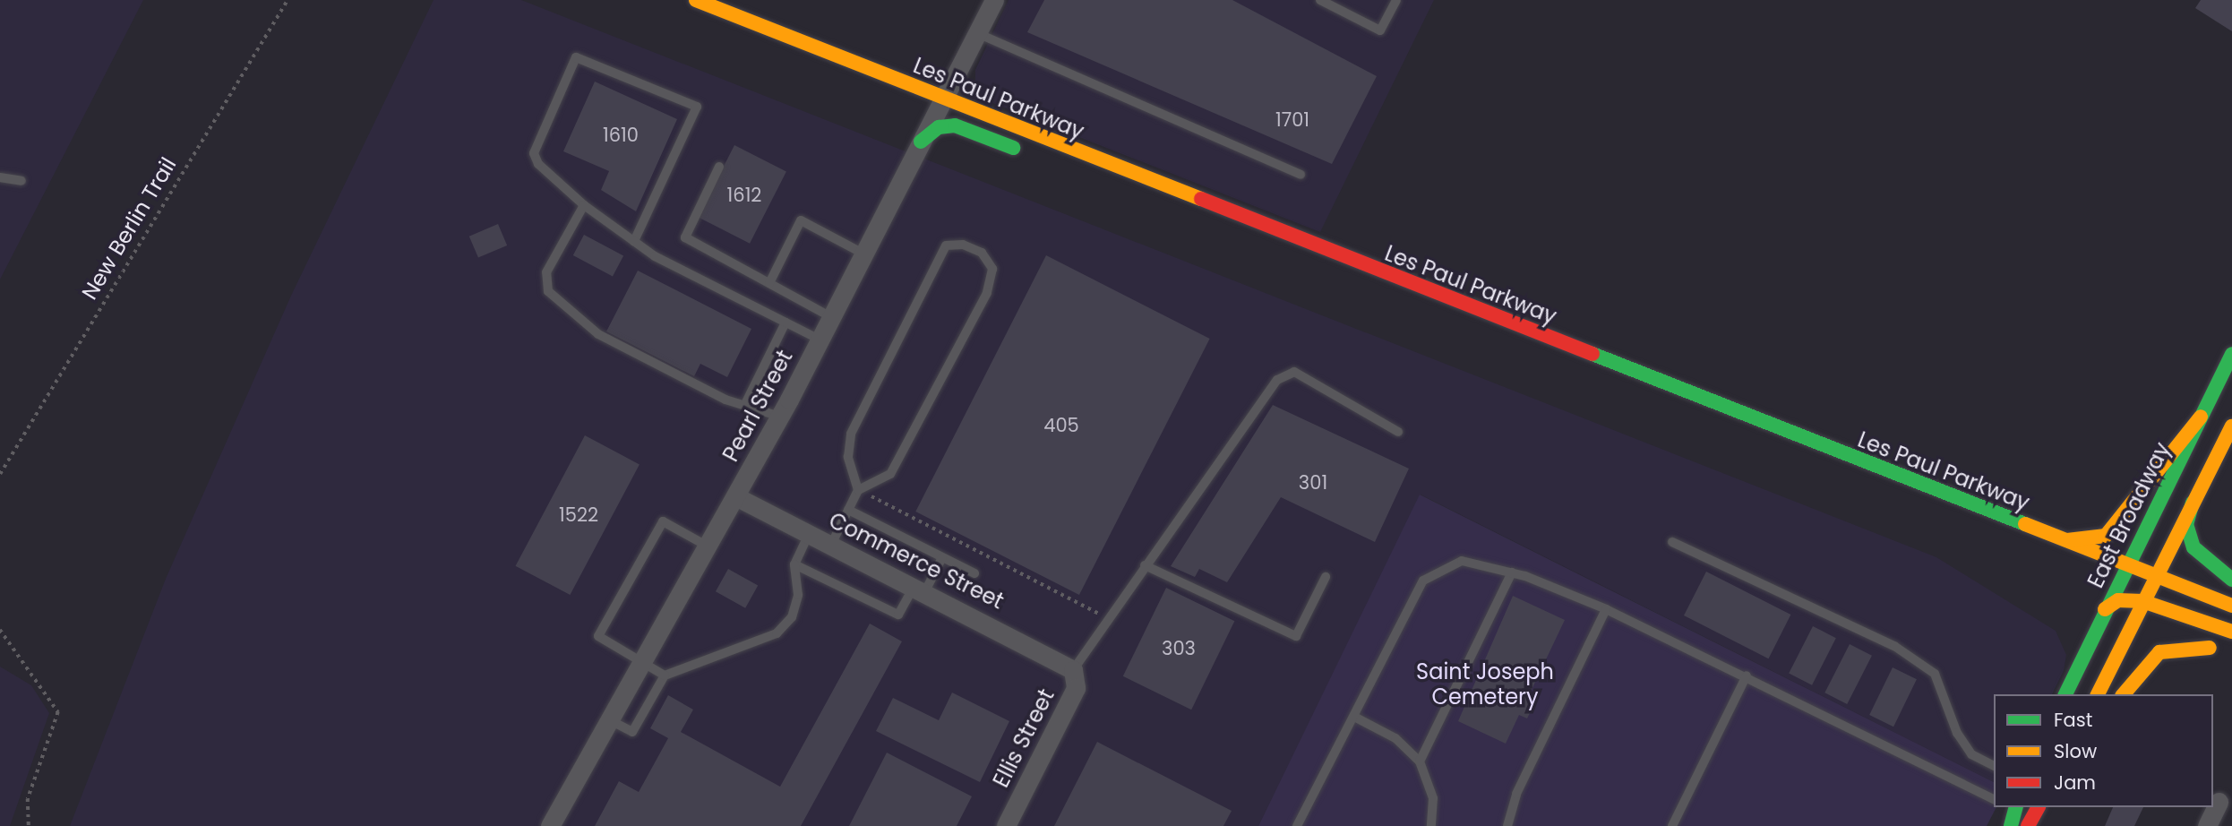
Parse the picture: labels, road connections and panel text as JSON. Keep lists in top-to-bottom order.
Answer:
{
  "streets": {
    "main road": ["Les Paul Parkway", "East Broadway"],
    "street": ["Pearl Street", "Commerce Street", "Ellis Street"],
    "path": ["New Berlin Trail"]
  },
  "crossings": [
    ["Les Paul Parkway", "Pearl Street"],
    ["Les Paul Parkway", "East Broadway"],
    ["Pearl Street", "Commerce Street"],
    ["Commerce Street", "Ellis Street"]
  ],
  "parks": ["Saint Joseph Cemetery"],
  "house_numbers": [
    "1701",
    "1610",
    "1612",
    "405",
    "301",
    "1522",
    "303"
  ],
  "legend": ["Fast", "Slow", "Jam"]
}
